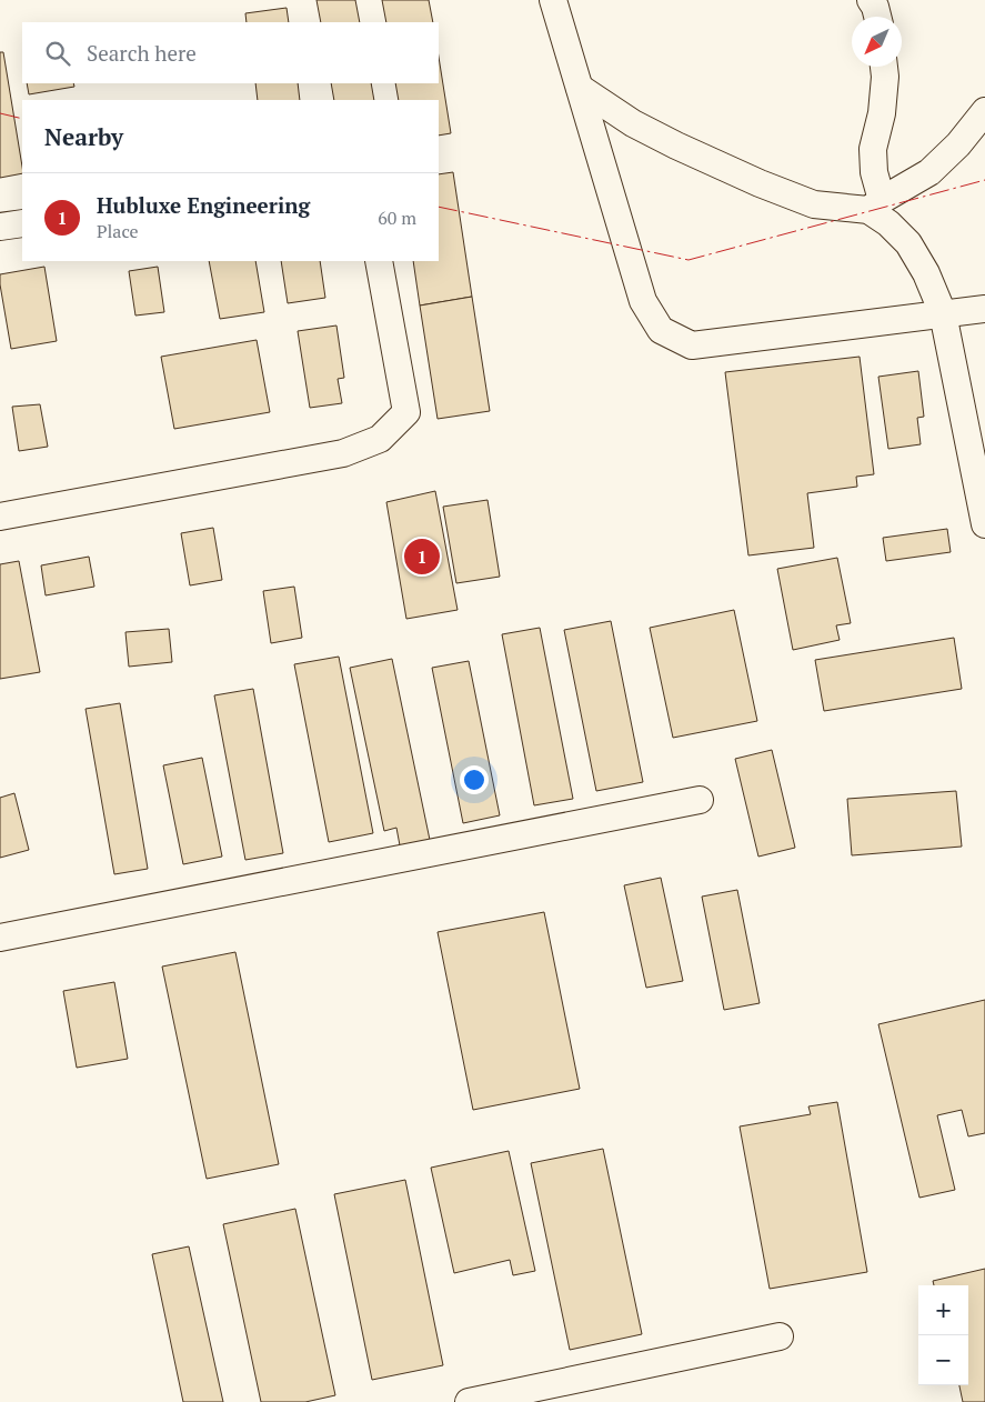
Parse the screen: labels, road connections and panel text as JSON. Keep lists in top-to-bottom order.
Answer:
{
  "north": "bottom left",
  "page": {
    "search": "Search here",
    "heading": "Nearby",
    "list": [
      {
        "mark": "1",
        "name": "Hubluxe Engineering",
        "note": "Place",
        "value": "60 m"
      }
    ],
    "pins": "1",
    "map_buttons": ["+", "−"]
  }
}
